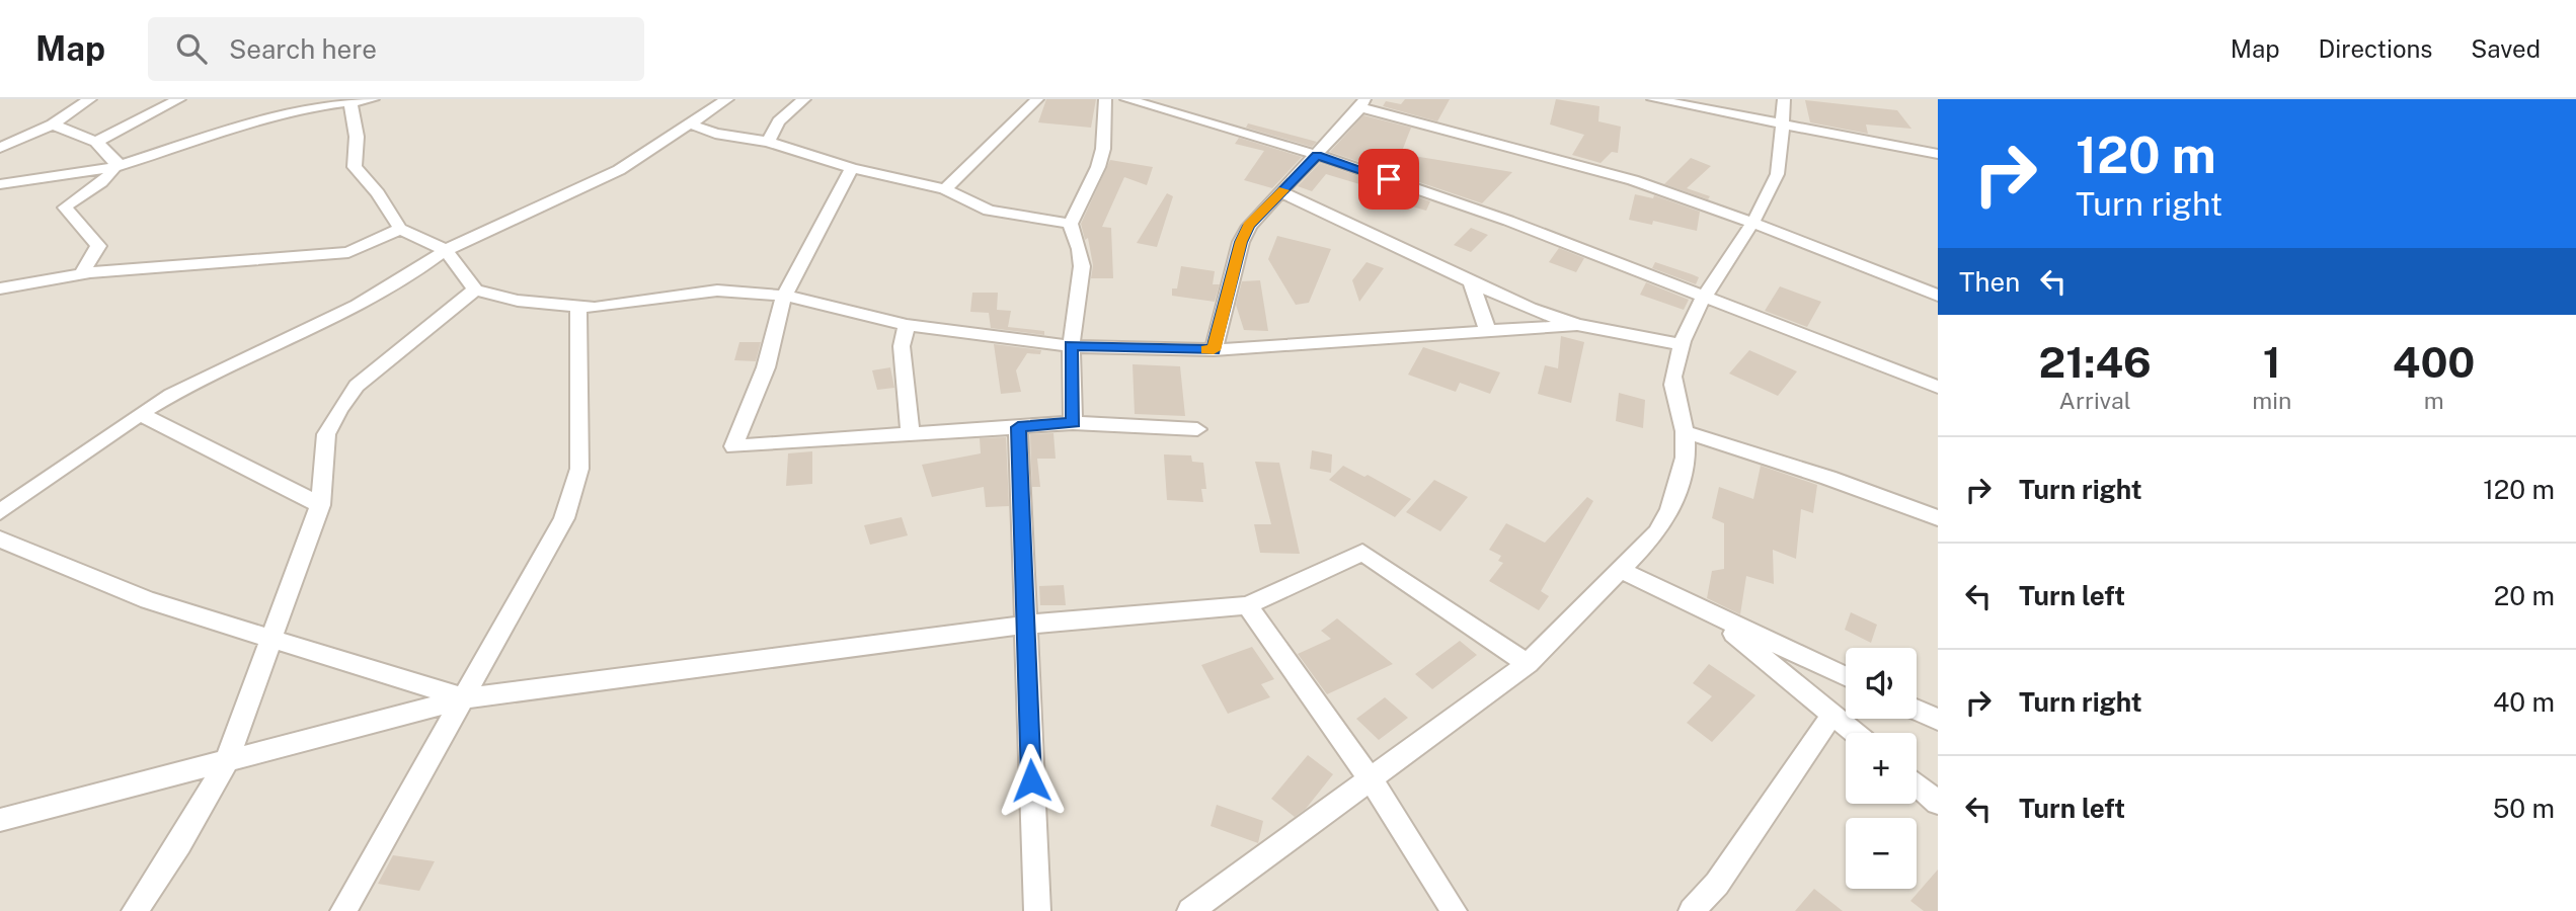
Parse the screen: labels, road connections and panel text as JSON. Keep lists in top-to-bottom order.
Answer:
{
  "page": {
    "header": "Map",
    "search": "Search here",
    "nav": ["Map", "Directions", "Saved"],
    "turn": ["120 m", "Turn right"],
    "then": "Then",
    "eta": [
      "21:46",
      "Arrival",
      "1",
      "min",
      "400",
      "m"
    ],
    "list": [
      {
        "name": "Turn right",
        "value": "120 m"
      },
      {
        "name": "Turn left",
        "value": "20 m"
      },
      {
        "name": "Turn right",
        "value": "40 m"
      },
      {
        "name": "Turn left",
        "value": "50 m"
      }
    ],
    "map_buttons": ["+", "−"]
  }
}
